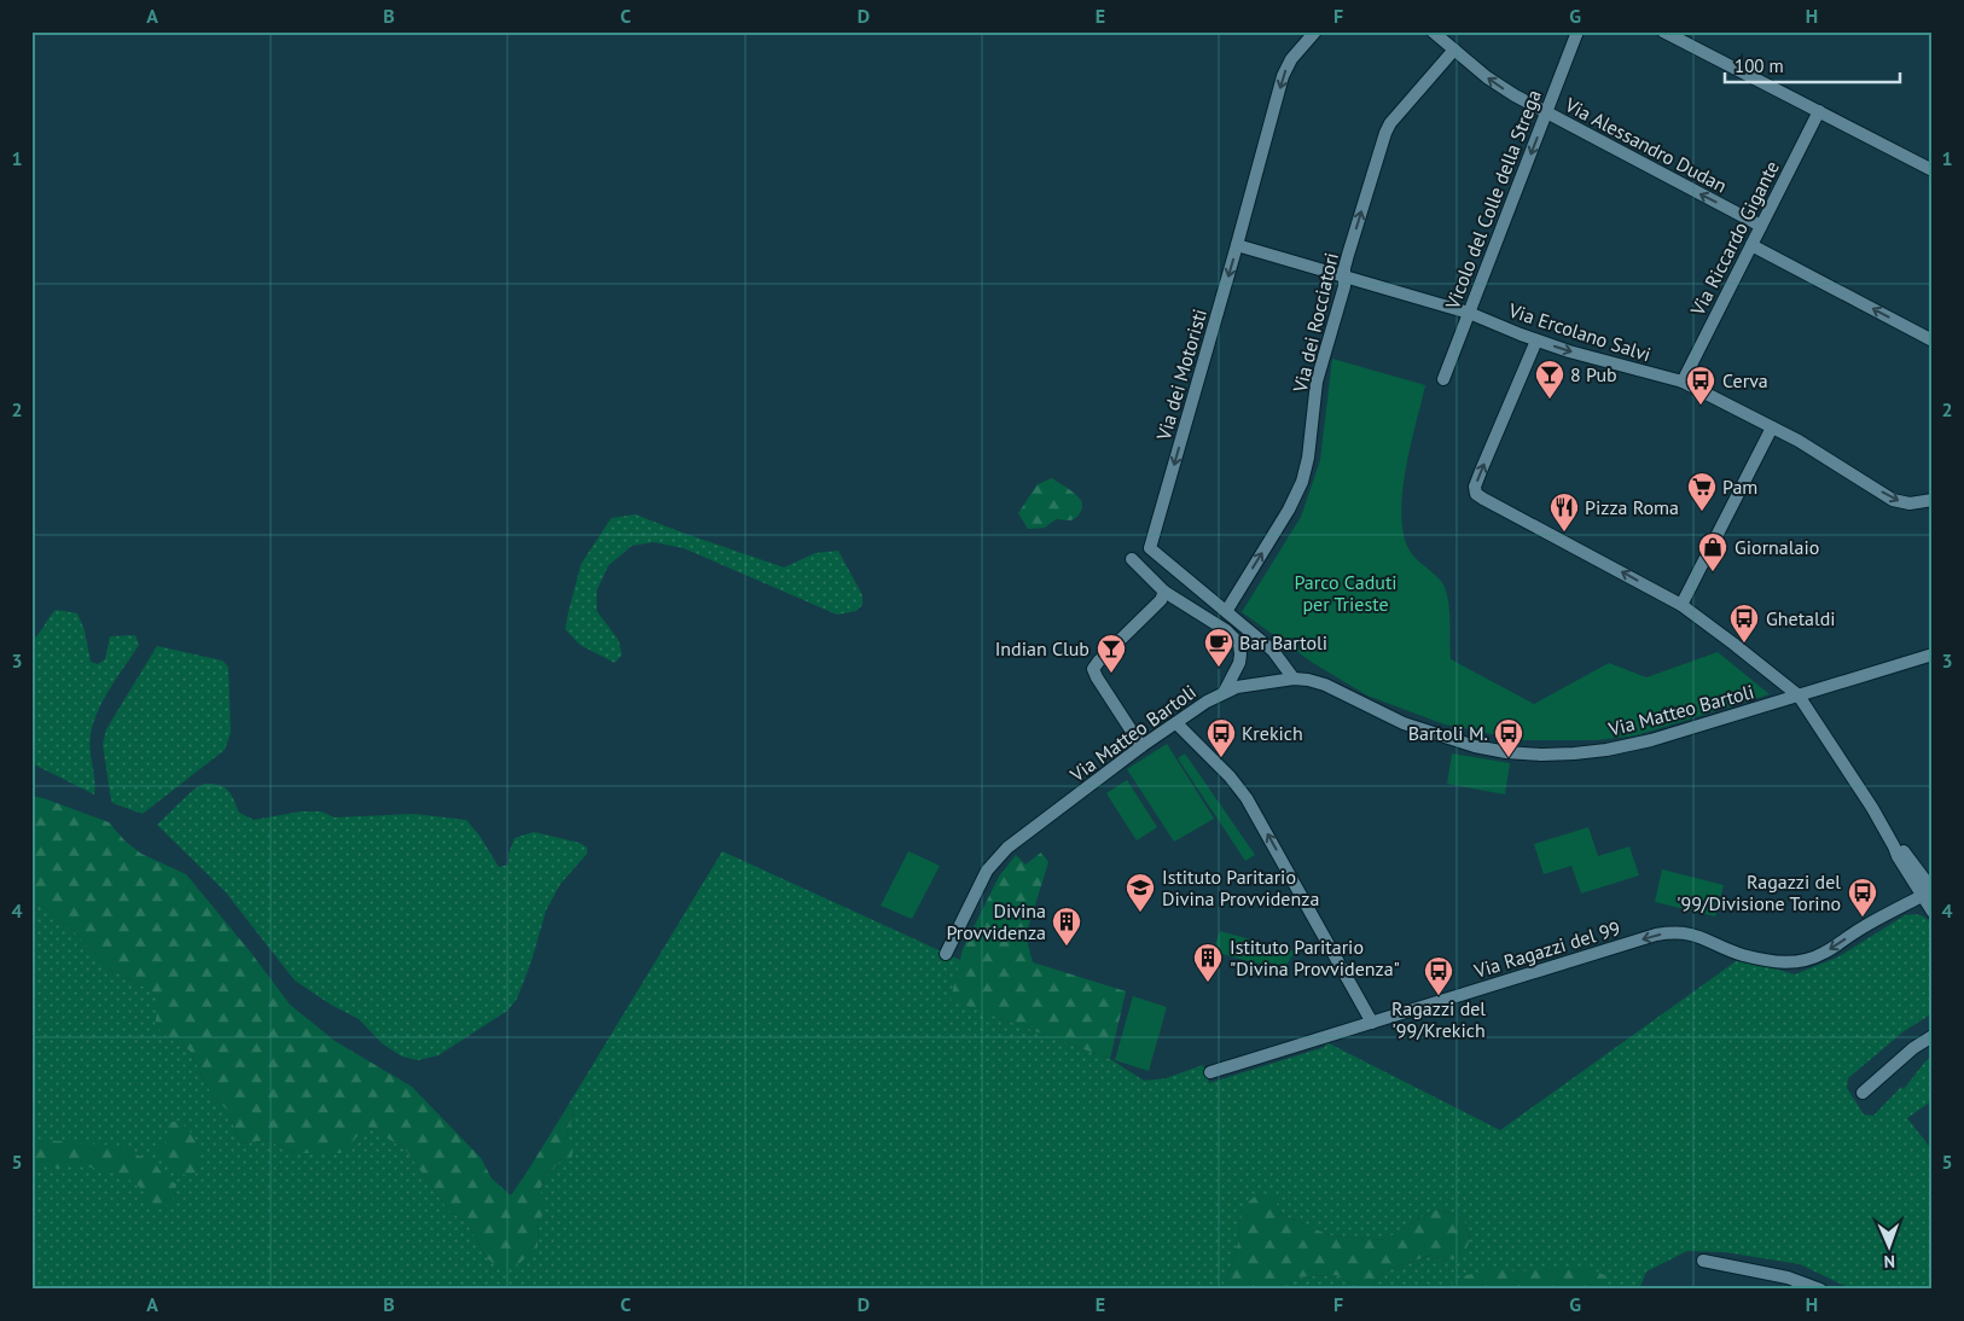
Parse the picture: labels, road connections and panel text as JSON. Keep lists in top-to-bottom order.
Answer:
{
  "streets": {
    "street": [
      "Via Alessandro Dudan",
      "Vicolo del Colle della Strega",
      "Via Riccardo Gigante",
      "Via dei Rocciatori",
      "Via Ercolano Salvi",
      "Via dei Motoristi",
      "Via Matteo Bartoli",
      "Via Ragazzi del 99"
    ]
  },
  "crossings": [
    ["Via Alessandro Dudan", "Vicolo del Colle della Strega"],
    ["Via Alessandro Dudan", "Via Riccardo Gigante"],
    ["Via Alessandro Dudan", "Via dei Rocciatori"],
    ["Vicolo del Colle della Strega", "Via Ercolano Salvi"],
    ["Via Riccardo Gigante", "Via Ercolano Salvi"],
    ["Via dei Rocciatori", "Via Ercolano Salvi"],
    ["Via dei Rocciatori", "Via dei Motoristi"],
    ["Via Ercolano Salvi", "Via dei Motoristi"],
    ["Via dei Motoristi", "Via Matteo Bartoli"]
  ],
  "one_way": [
    "Via Alessandro Dudan",
    "Vicolo del Colle della Strega",
    "Via dei Rocciatori",
    "Via Ercolano Salvi",
    "Via dei Motoristi",
    "Via Ragazzi del 99"
  ],
  "parks": ["Parco Caduti per Trieste"],
  "places": {
    "bar": ["8 Pub", "Indian Club"],
    "bus stop": [
      "Cerva",
      "Ghetaldi",
      "Krekich",
      "Bartoli M.",
      "Ragazzi del '99/Divisione Torino",
      "Ragazzi del '99/Krekich"
    ],
    "supermarket": ["Pam"],
    "restaurant": ["Pizza Roma"],
    "shop": ["Giornalaio"],
    "cafe": ["Bar Bartoli"],
    "school or university": ["Istituto Paritario Divina Provvidenza"],
    "building": ["Divina Provvidenza", "Istituto Paritario \"Divina Provvidenza\""]
  },
  "scale_bar": "100 m",
  "north": "bottom",
  "grid": {
    "columns": [
      "A",
      "B",
      "C",
      "D",
      "E",
      "F",
      "G",
      "H"
    ],
    "rows": [
      "1",
      "2",
      "3",
      "4",
      "5"
    ]
  }
}
